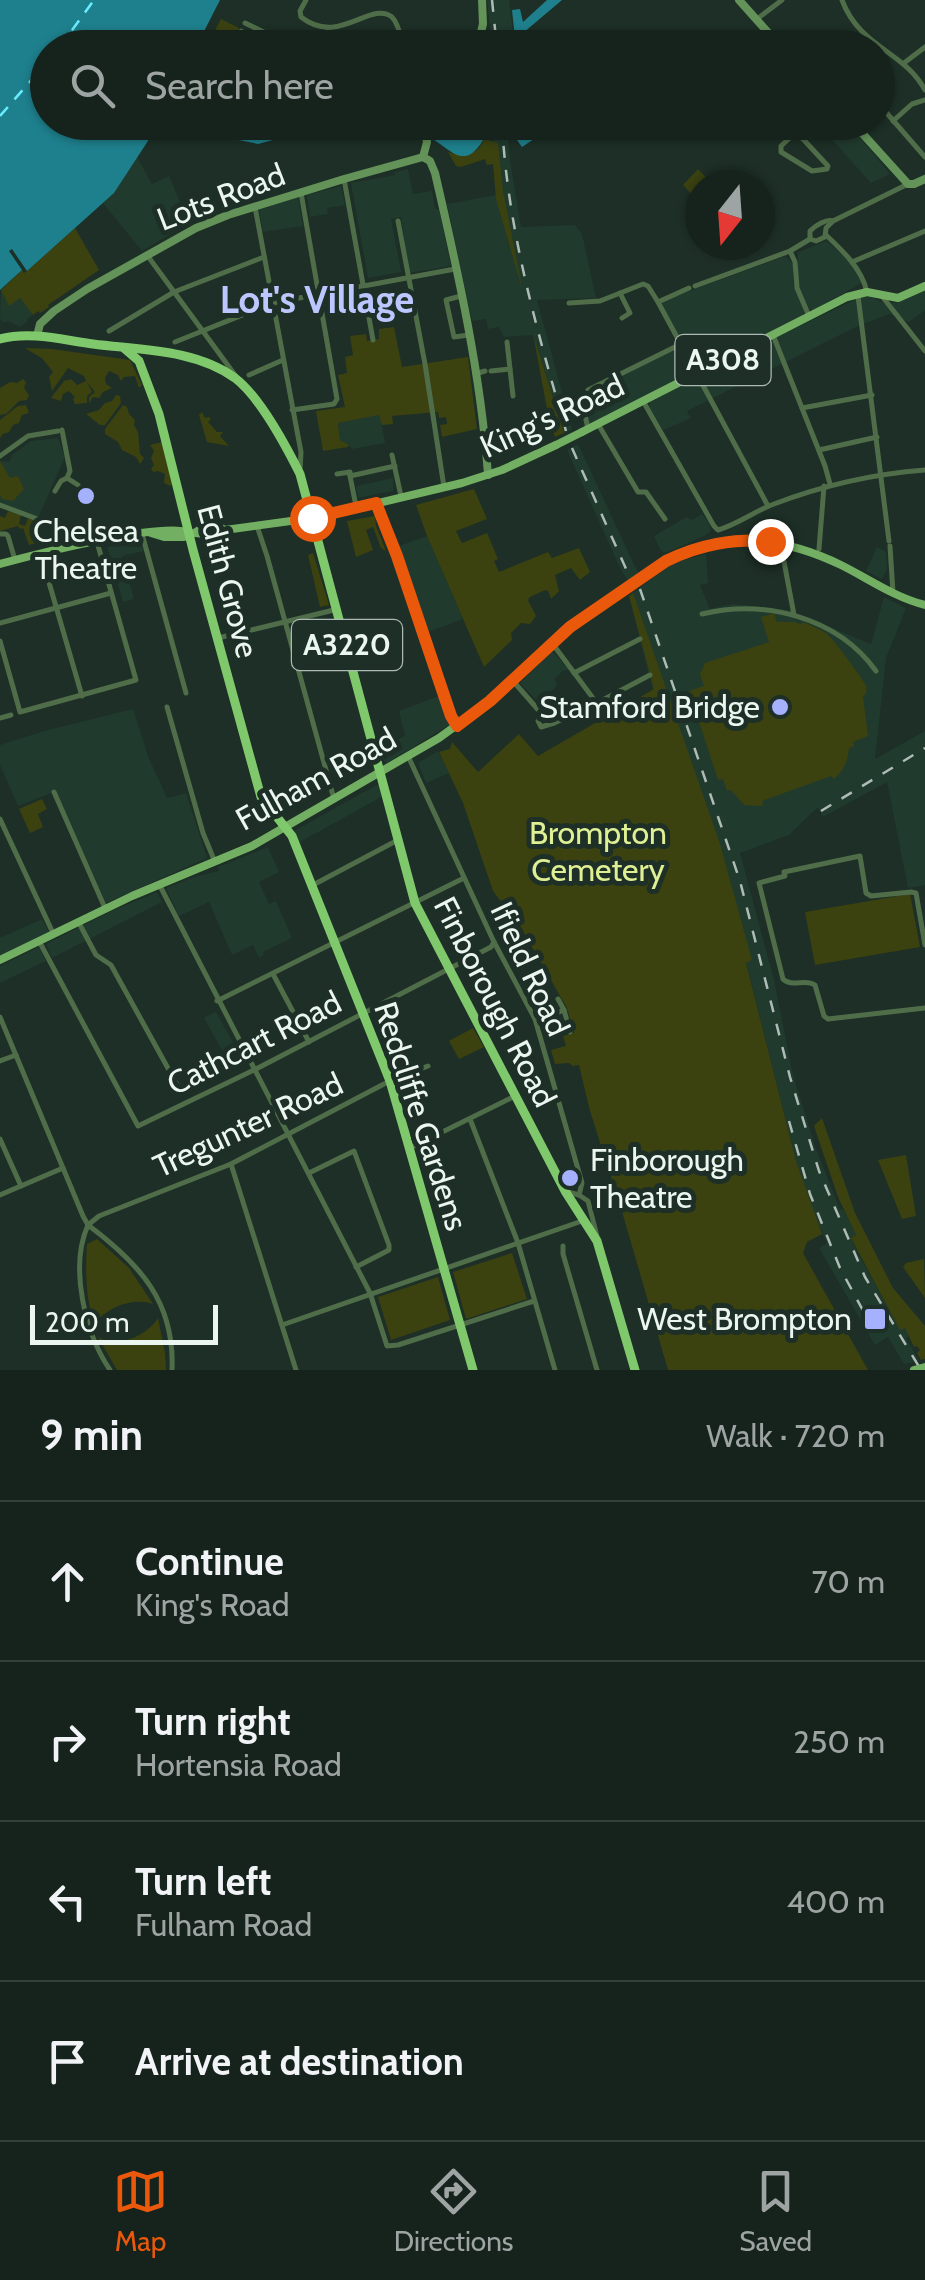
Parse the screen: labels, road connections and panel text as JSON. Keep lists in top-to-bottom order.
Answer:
{
  "streets": {
    "highway": [
      "Edith Grove",
      "A3220",
      "Finborough Road",
      "Redcliffe Gardens"
    ],
    "main road": ["A308", "King's Road", "Fulham Road"],
    "street": [
      "Lots Road",
      "Ifield Road",
      "Cathcart Road",
      "Tregunter Road"
    ]
  },
  "crossings": [
    ["Lots Road", "A3220"],
    ["King's Road", "Edith Grove"],
    ["King's Road", "A3220"],
    ["Edith Grove", "A3220"],
    ["Edith Grove", "Fulham Road"],
    ["Edith Grove", "Redcliffe Gardens"],
    ["A3220", "Fulham Road"],
    ["A3220", "Finborough Road"],
    ["Fulham Road", "Ifield Road"],
    ["Fulham Road", "Finborough Road"],
    ["Fulham Road", "Cathcart Road"],
    ["Fulham Road", "Redcliffe Gardens"],
    ["Ifield Road", "Finborough Road"],
    ["Ifield Road", "Cathcart Road"],
    ["Finborough Road", "Cathcart Road"],
    ["Cathcart Road", "Redcliffe Gardens"],
    ["Redcliffe Gardens", "Tregunter Road"]
  ],
  "districts": ["Lot's Village"],
  "parks": ["Brompton Cemetery"],
  "places": {
    "other": ["Chelsea Theatre", "Stamford Bridge", "Finborough Theatre"],
    "transit": ["West Brompton"]
  },
  "scale_bar": "200 m",
  "north": "bottom",
  "page": {
    "search": "Search here",
    "scale": "200 m",
    "heading": ["9 min", "Walk · 720 m"],
    "list": [
      ["Continue", "King's Road", "70 m"],
      ["Turn right", "Hortensia Road", "250 m"],
      ["Turn left", "Fulham Road", "400 m"],
      "Arrive at destination"
    ],
    "nav": ["Map", "Directions", "Saved"]
  }
}
